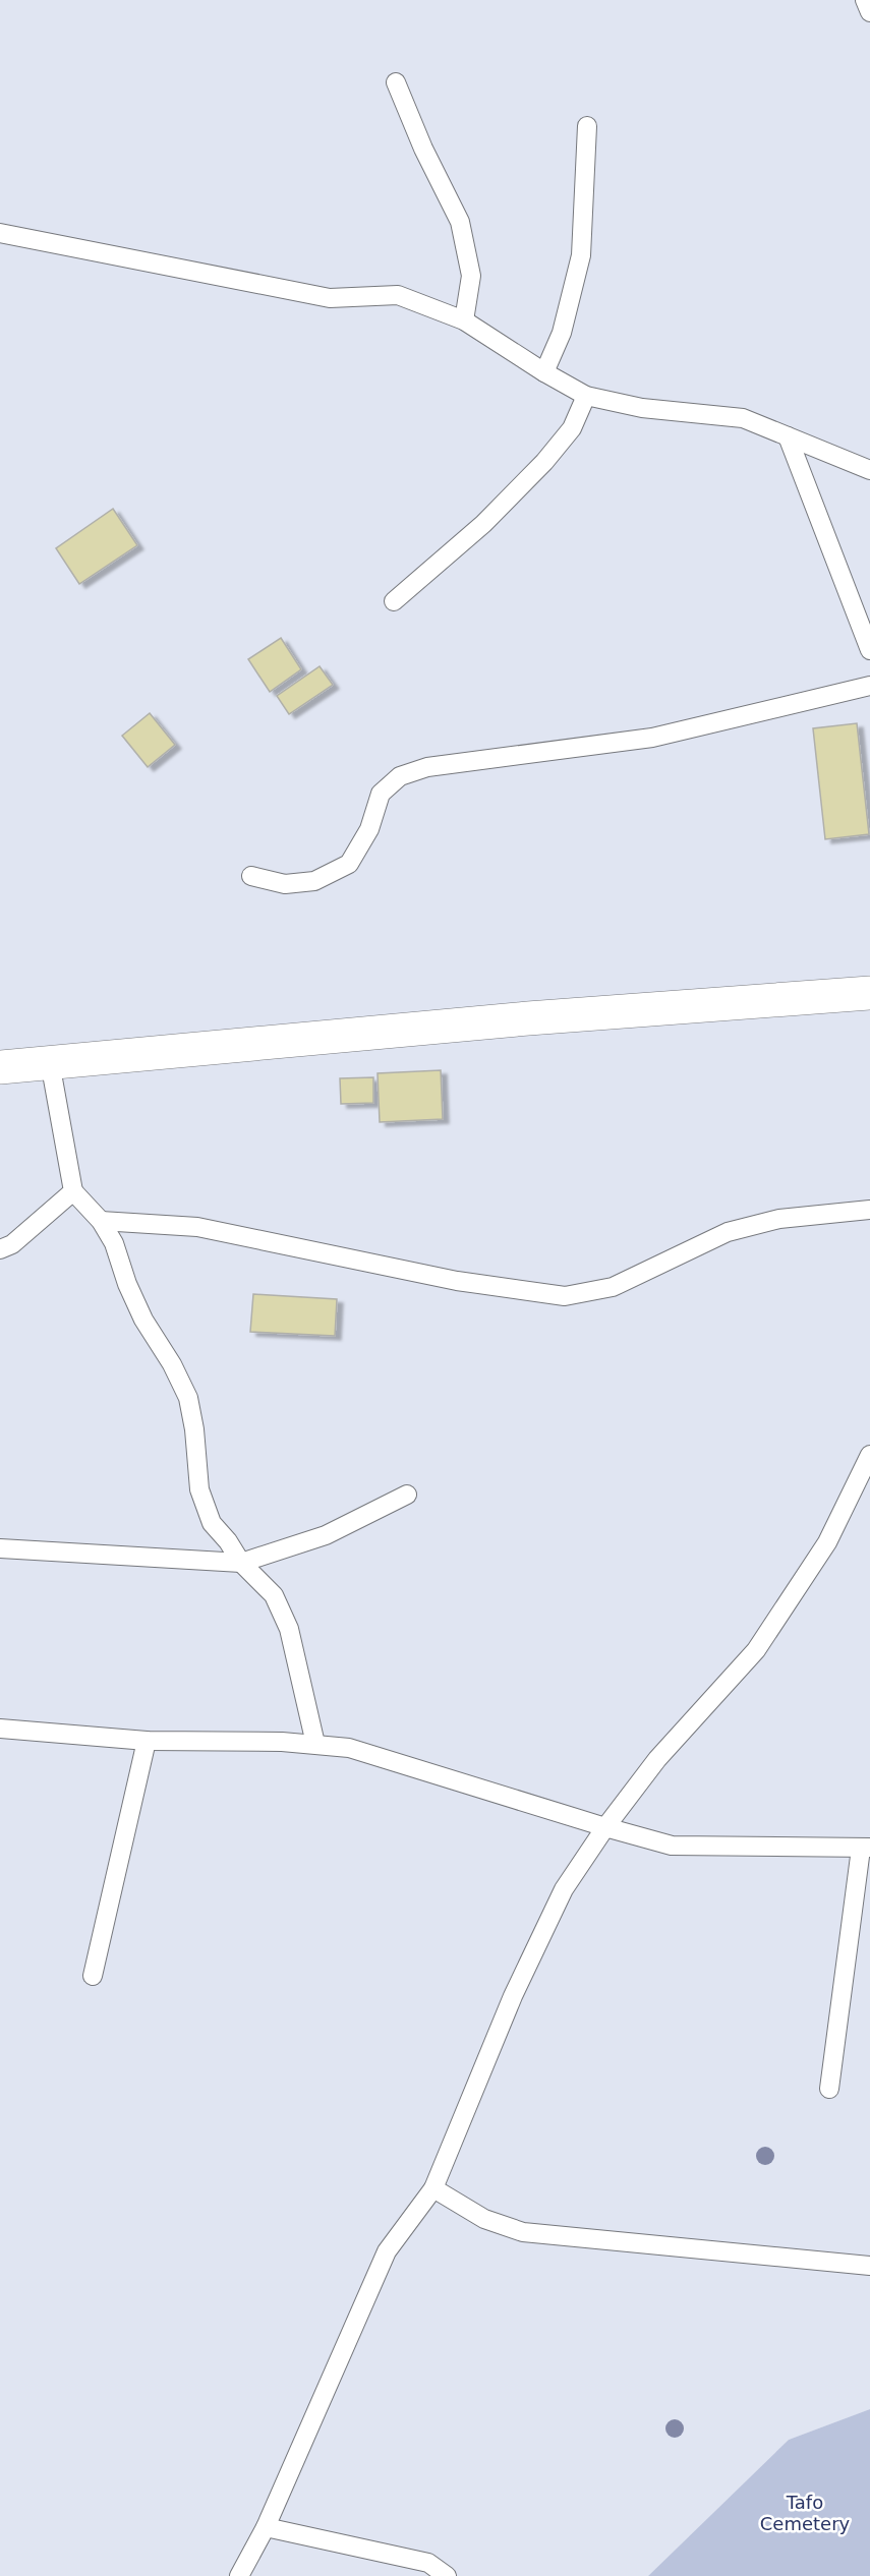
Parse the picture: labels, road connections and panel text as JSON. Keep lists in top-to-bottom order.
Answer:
{
  "parks": ["Tafo Cemetery"]
}
